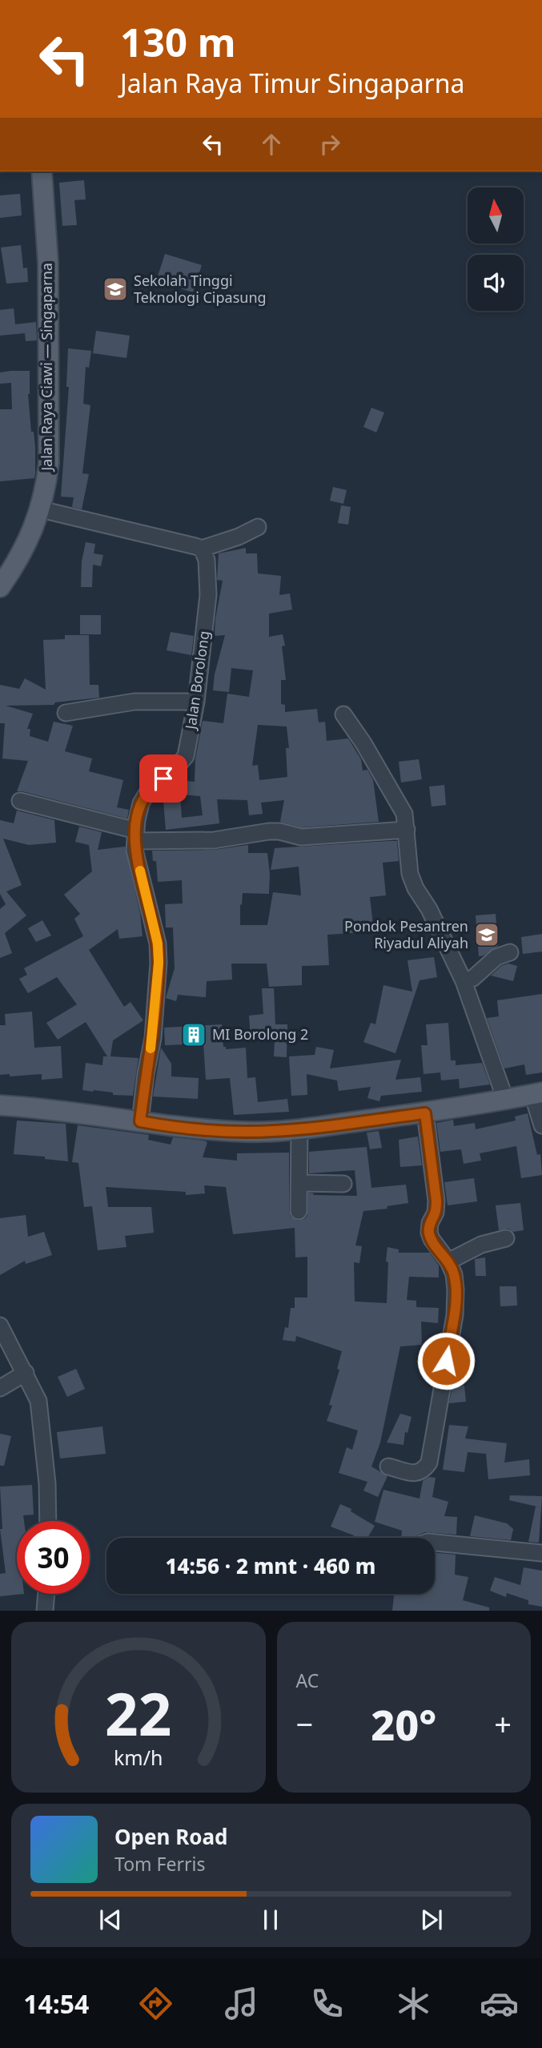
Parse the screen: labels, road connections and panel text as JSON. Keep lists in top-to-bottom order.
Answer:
{
  "streets": {
    "main road": ["Jalan Raya Ciawi — Singaparna"],
    "street": ["Jalan Borolong"]
  },
  "places": {
    "school or university": ["Sekolah Tinggi Teknologi Cipasung", "Pondok Pesantren Riyadul Aliyah"],
    "building": ["MI Borolong 2"]
  },
  "north": "top",
  "page": {
    "turn": ["130 m", "Jalan Raya Timur Singaparna"],
    "limit": "30",
    "trip": "14:56 · 2 mnt · 460 m",
    "tile": "AC",
    "heat": ["−", "20°", "+"],
    "song": ["Open Road", "Tom Ferris"],
    "tabs": "14:54",
    "gauge": ["22", "km/h"]
  }
}
